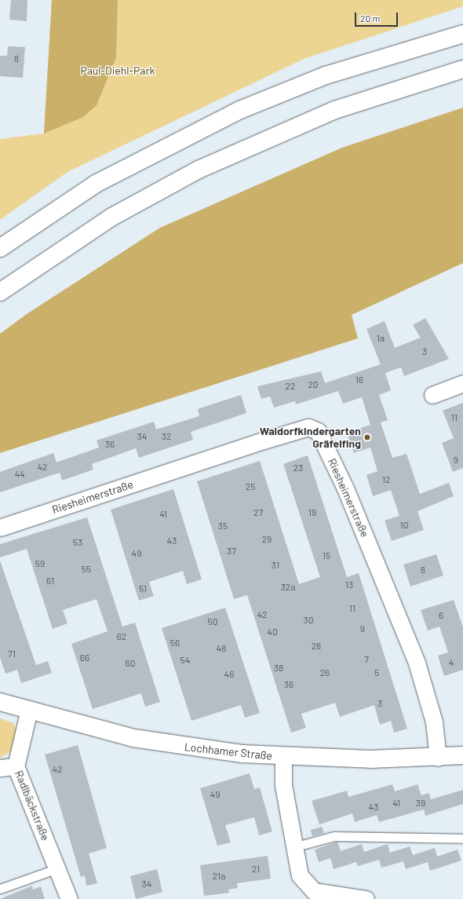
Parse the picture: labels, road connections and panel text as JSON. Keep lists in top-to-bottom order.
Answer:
{
  "streets": {
    "main road": ["Lochhamer Straße"],
    "street": ["Riesheimerstraße", "Radlbäckstraße"]
  },
  "crossings": [
    ["Riesheimerstraße", "Lochhamer Straße"],
    ["Lochhamer Straße", "Radlbäckstraße"]
  ],
  "parks": ["Paul-Diehl-Park"],
  "places": ["Waldorfkindergarten Gräfelfing"],
  "house_numbers": [
    "8",
    "1a",
    "3",
    "16",
    "20",
    "22",
    "11",
    "34",
    "32",
    "36",
    "9",
    "42",
    "23",
    "44",
    "12",
    "25",
    "27",
    "19",
    "41",
    "10",
    "35",
    "29",
    "43",
    "53",
    "37",
    "49",
    "15",
    "59",
    "31",
    "55",
    "8",
    "61",
    "13",
    "32a",
    "51",
    "11",
    "42",
    "6",
    "30",
    "50",
    "9",
    "40",
    "62",
    "56",
    "28",
    "48",
    "71",
    "66",
    "7",
    "54",
    "4",
    "60",
    "38",
    "26",
    "5",
    "46",
    "36",
    "3",
    "42",
    "49",
    "41",
    "39",
    "43",
    "21",
    "21a",
    "34"
  ],
  "scale_bar": "20 m"
}
